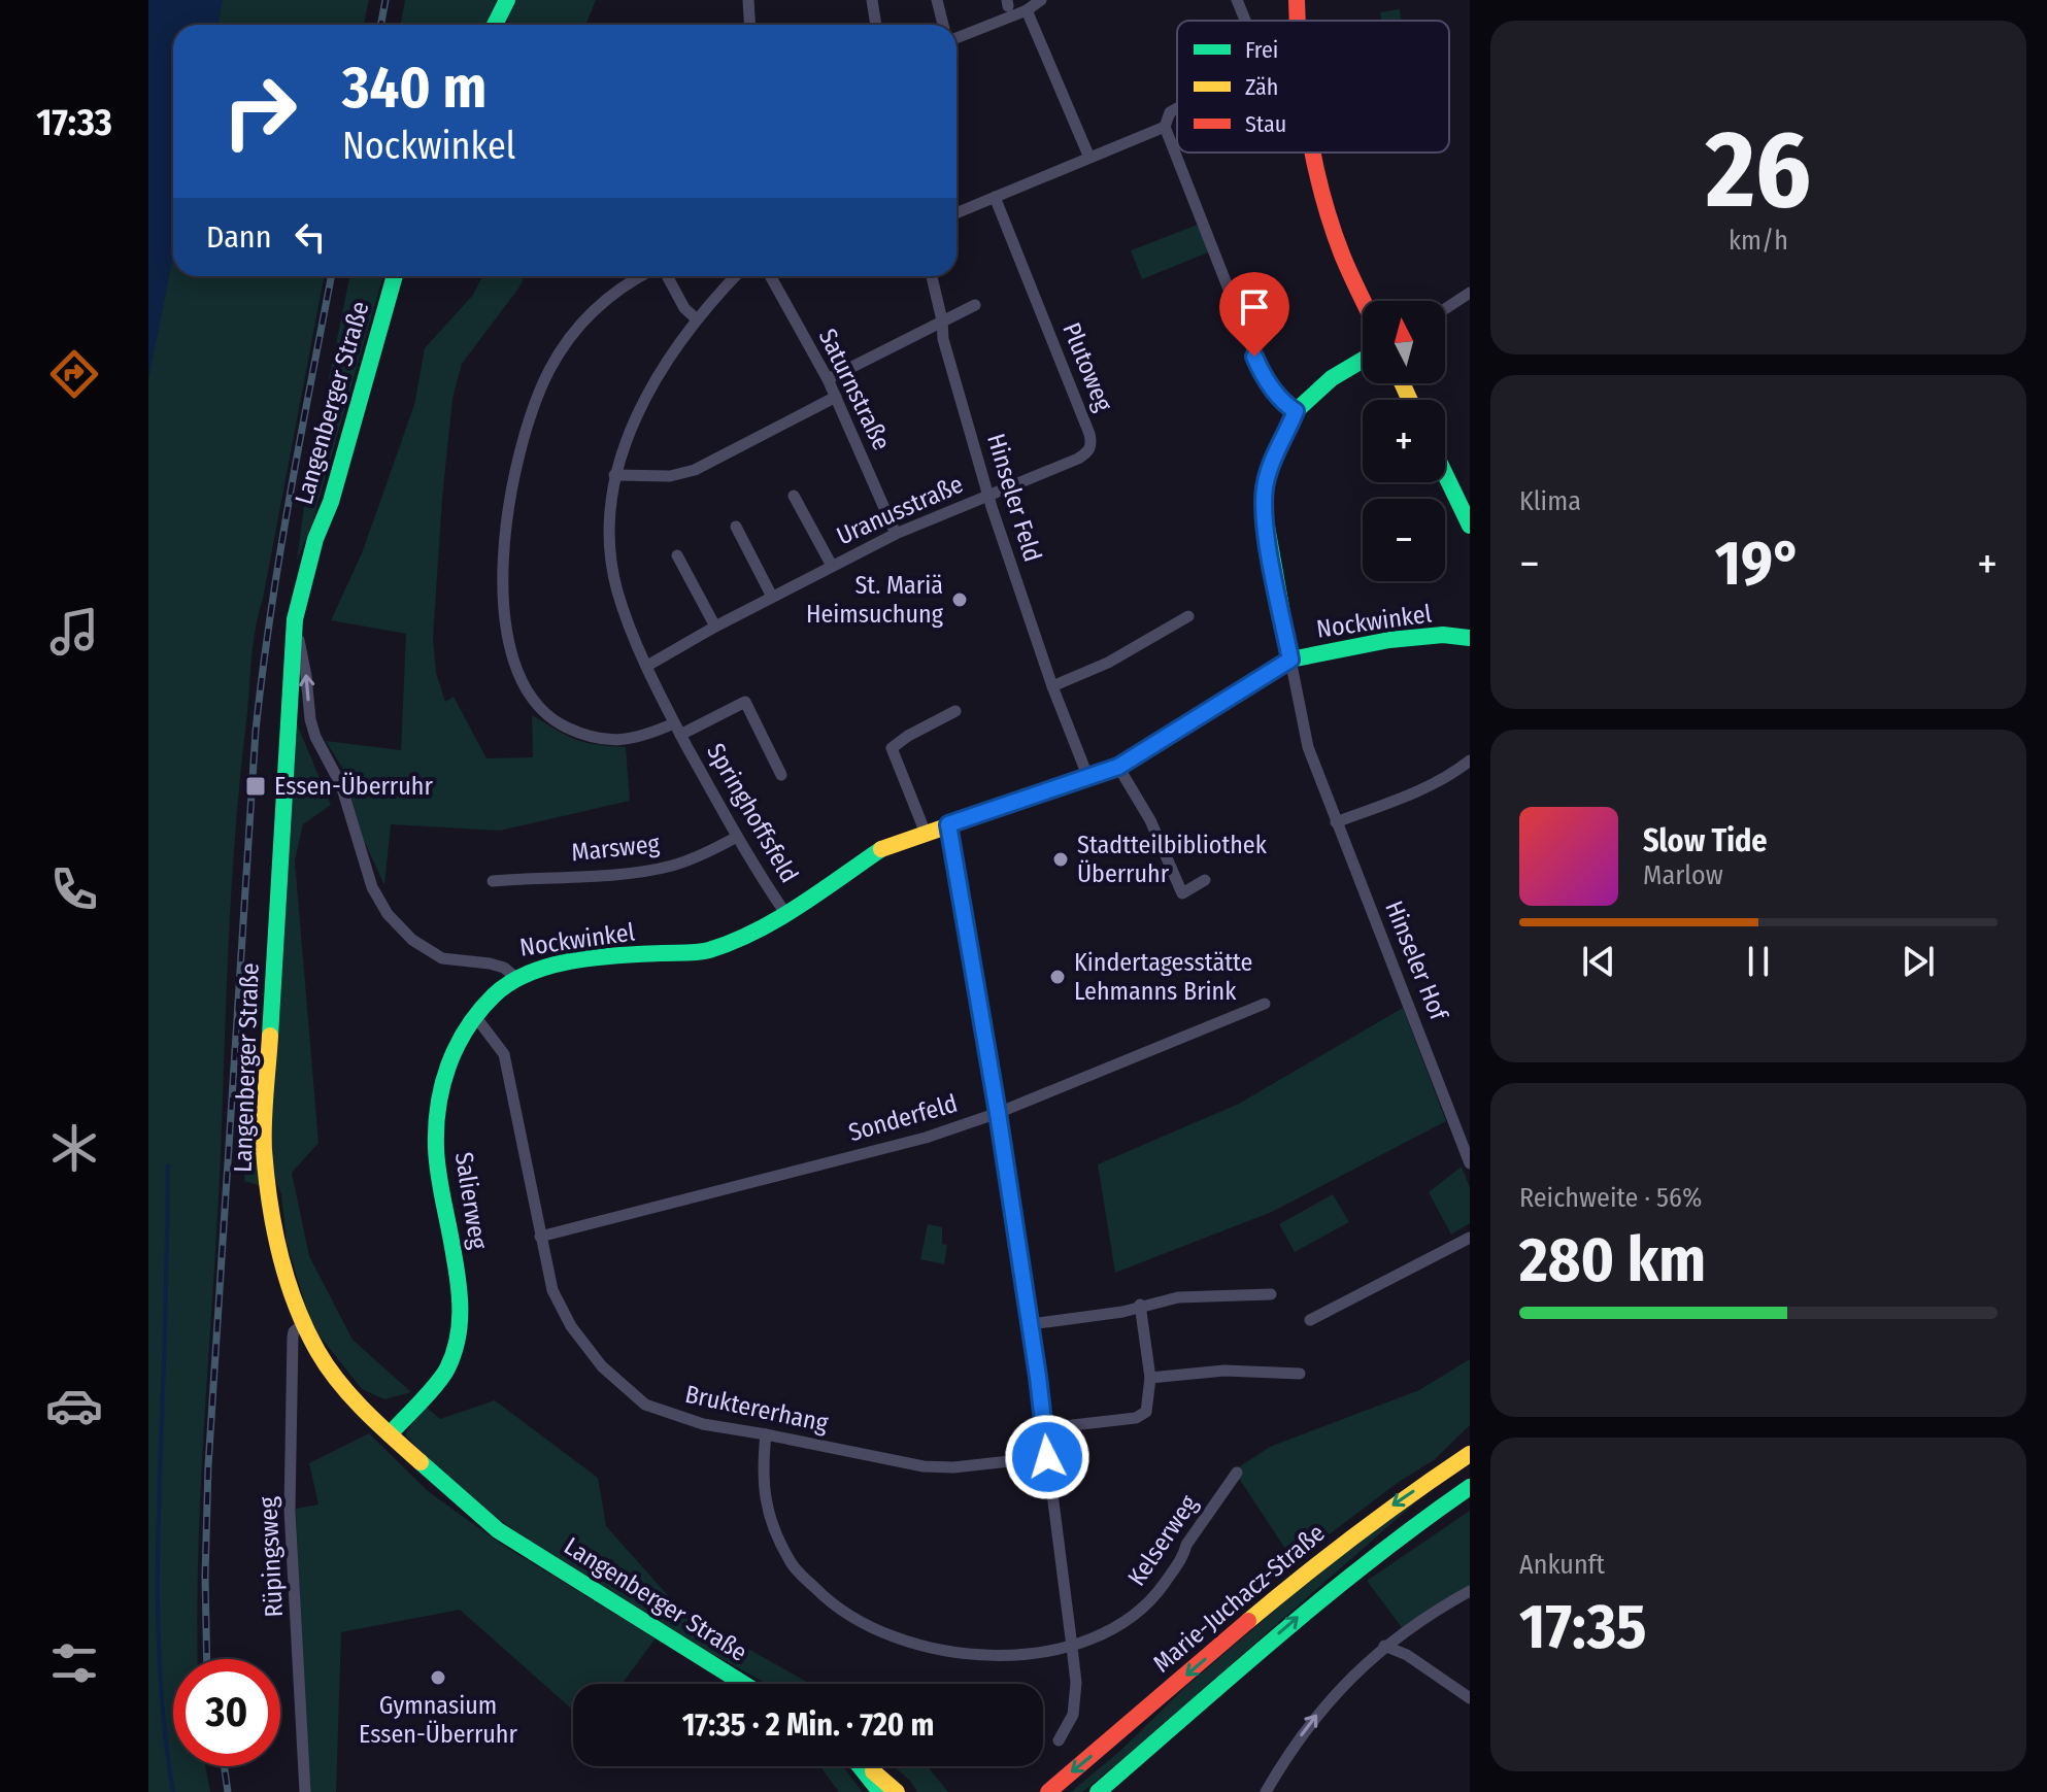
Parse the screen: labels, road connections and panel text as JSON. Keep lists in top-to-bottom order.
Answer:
{
  "streets": {
    "main road": [
      "Langenberger Straße",
      "Nockwinkel",
      "Salierweg",
      "Marie-Juchacz-Straße"
    ],
    "street": [
      "Plutoweg",
      "Saturnstraße",
      "Hinseler Feld",
      "Uranusstraße",
      "Springhoffsfeld",
      "Marsweg",
      "Hinseler Hof",
      "Sonderfeld",
      "Bruktererhang",
      "Kelserweg",
      "Rüpingsweg"
    ]
  },
  "crossings": [
    ["Plutoweg", "Hinseler Feld"],
    ["Plutoweg", "Uranusstraße"],
    ["Saturnstraße", "Uranusstraße"],
    ["Langenberger Straße", "Nockwinkel"],
    ["Langenberger Straße", "Salierweg"],
    ["Langenberger Straße", "Rüpingsweg"],
    ["Hinseler Feld", "Uranusstraße"],
    ["Hinseler Feld", "Nockwinkel"],
    ["Uranusstraße", "Springhoffsfeld"],
    ["Nockwinkel", "Springhoffsfeld"],
    ["Nockwinkel", "Hinseler Hof"],
    ["Nockwinkel", "Salierweg"],
    ["Springhoffsfeld", "Marsweg"],
    ["Sonderfeld", "Bruktererhang"],
    ["Salierweg", "Bruktererhang"],
    ["Bruktererhang", "Kelserweg"]
  ],
  "places": {
    "other": [
      "St. Mariä Heimsuchung",
      "Stadtteilbibliothek Überruhr",
      "Kindertagesstätte Lehmanns Brink",
      "Gymnasium Essen-Überruhr"
    ],
    "transit": ["Essen-Überruhr"]
  },
  "legend": ["Frei", "Zäh", "Stau"],
  "north": "top",
  "page": {
    "tabs": "17:33",
    "tile": [
      ["26", "km/h"],
      "Klima",
      ["Reichweite · 56%", "280 km"],
      ["Ankunft", "17:35"]
    ],
    "turn": ["340 m", "Nockwinkel"],
    "then": "Dann",
    "map_buttons": ["+", "−"],
    "heat": ["−", "19°", "+"],
    "song": ["Slow Tide", "Marlow"],
    "limit": "30",
    "trip": "17:35 · 2 Min. · 720 m"
  }
}
